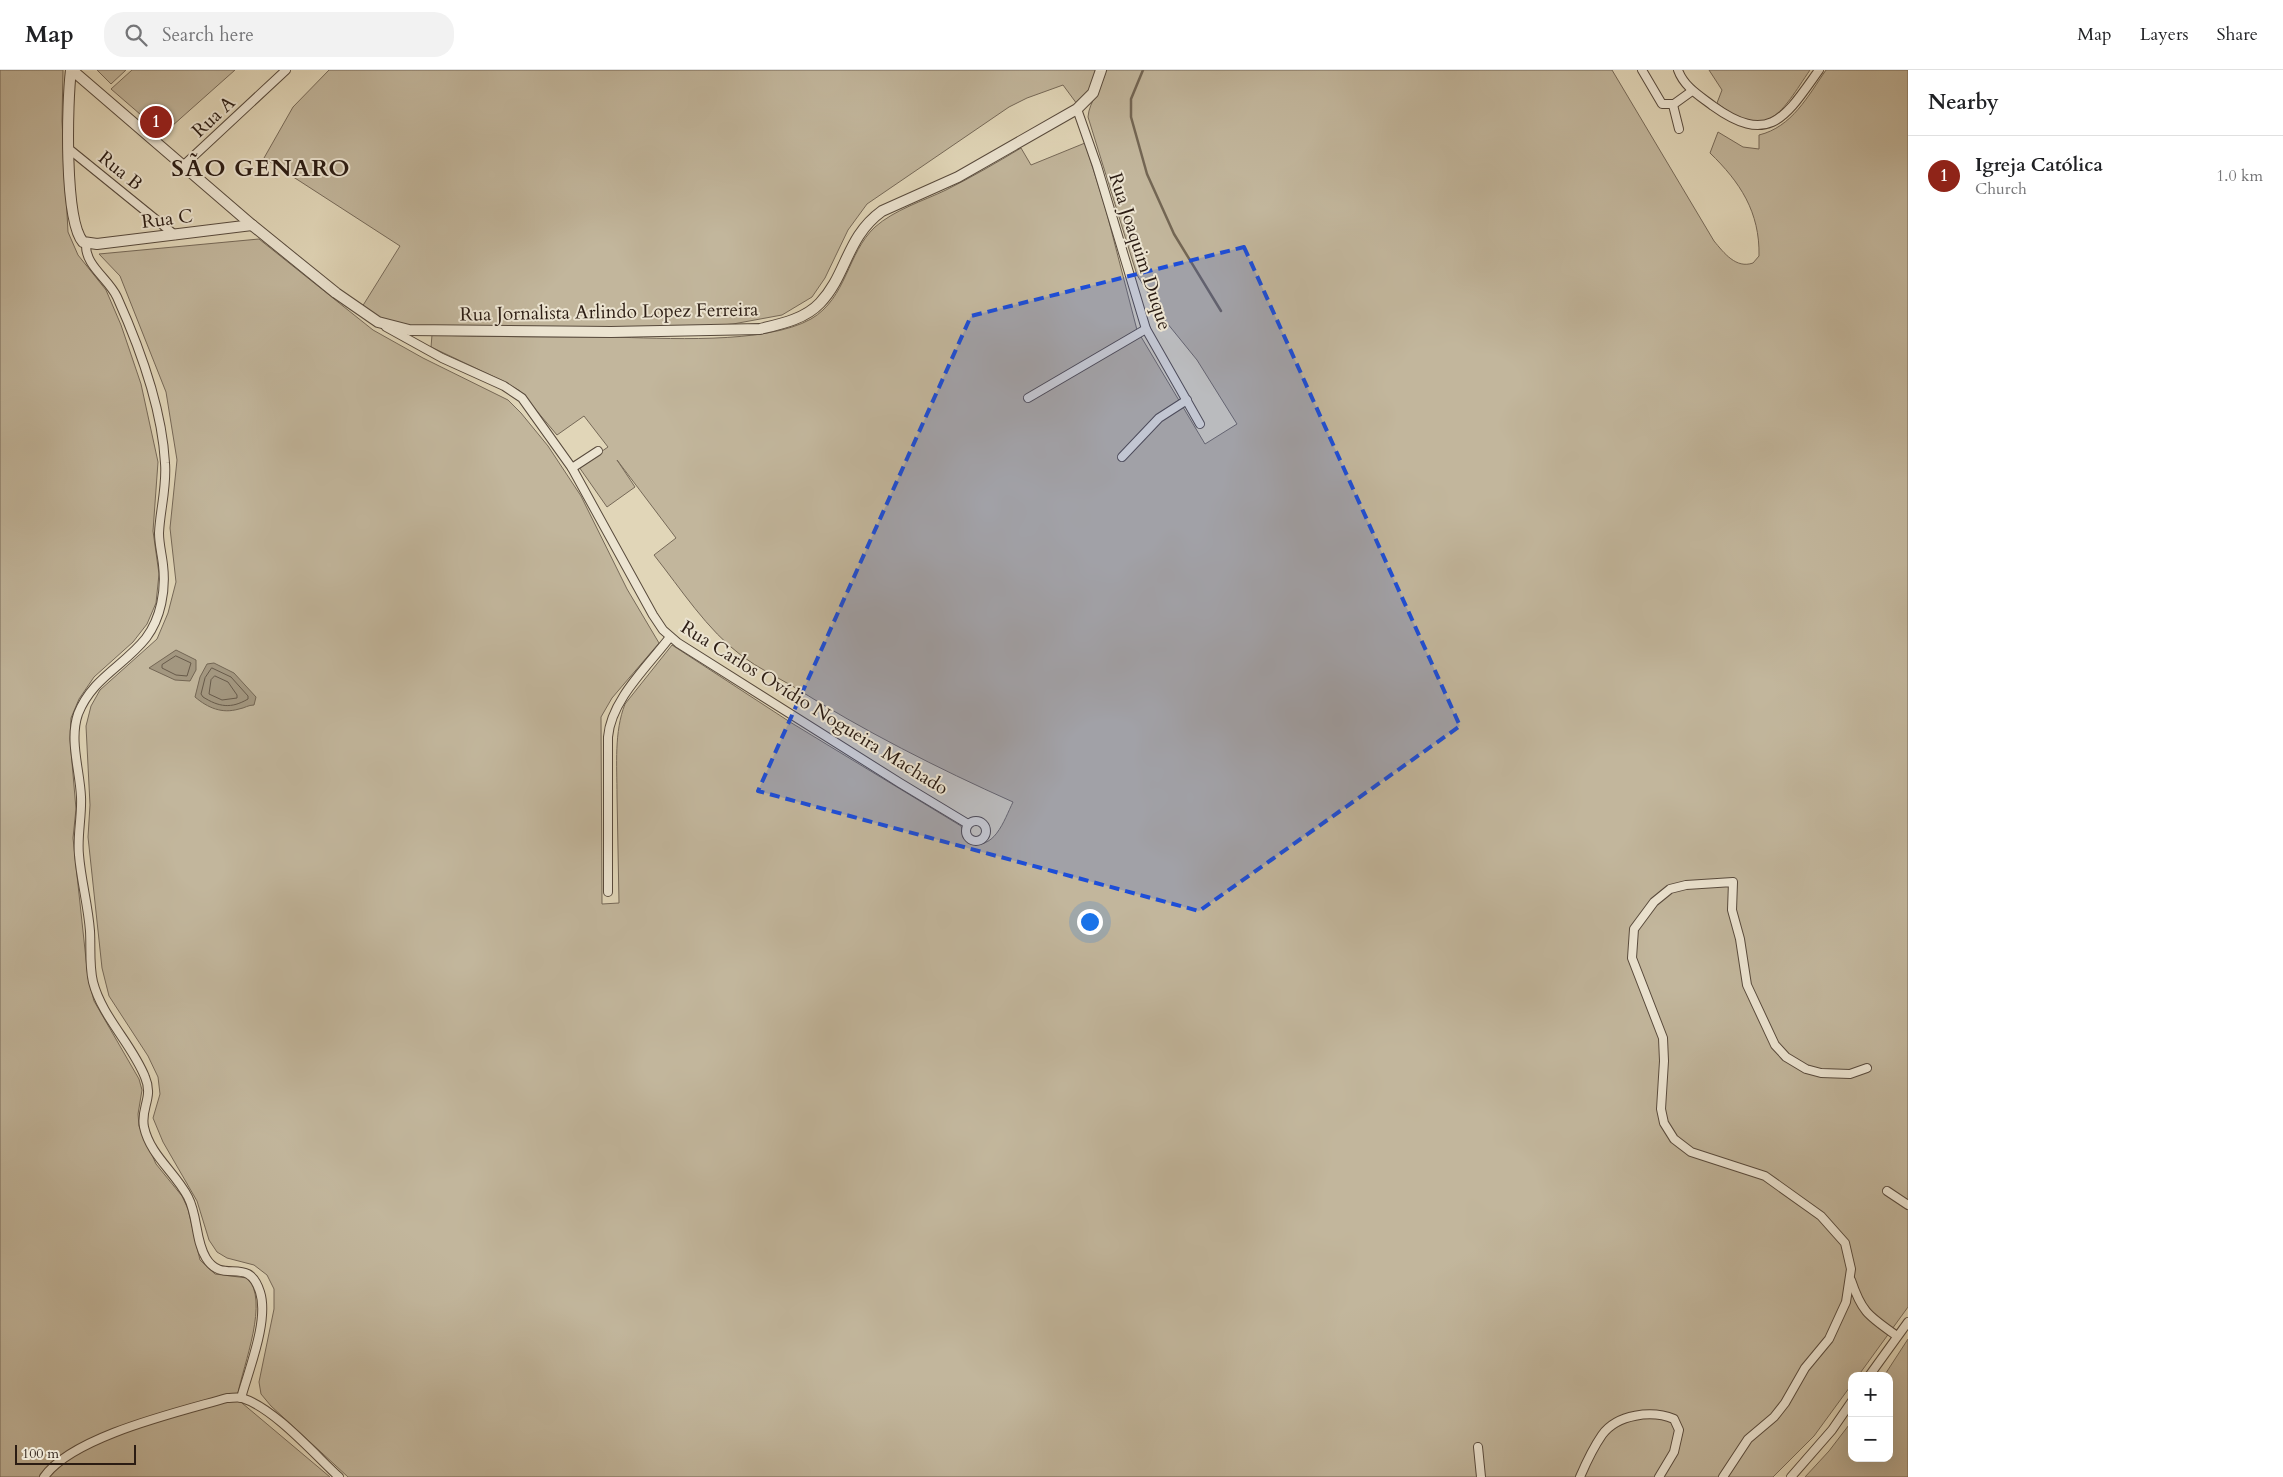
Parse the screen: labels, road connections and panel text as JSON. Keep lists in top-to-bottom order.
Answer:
{
  "streets": {
    "street": [
      "Rua A",
      "Rua B",
      "Rua C",
      "Rua Joaquim Duque",
      "Rua Jornalista Arlindo Lopez Ferreira",
      "Rua Carlos Ovídio Nogueira Machado"
    ]
  },
  "crossings": [
    ["Rua A", "Rua Carlos Ovídio Nogueira Machado"],
    ["Rua B", "Rua C"],
    ["Rua C", "Rua Carlos Ovídio Nogueira Machado"],
    ["Rua Joaquim Duque", "Rua Jornalista Arlindo Lopez Ferreira"],
    ["Rua Jornalista Arlindo Lopez Ferreira", "Rua Carlos Ovídio Nogueira Machado"]
  ],
  "districts": ["SÃO GENARO"],
  "scale_bar": "100 m",
  "page": {
    "header": "Map",
    "search": "Search here",
    "nav": ["Map", "Layers", "Share"],
    "heading": "Nearby",
    "pins": "1",
    "list": [
      {
        "mark": "1",
        "name": "Igreja Católica",
        "note": "Church",
        "value": "1.0 km"
      }
    ],
    "map_buttons": ["+", "−"],
    "scale": "100 m"
  }
}
